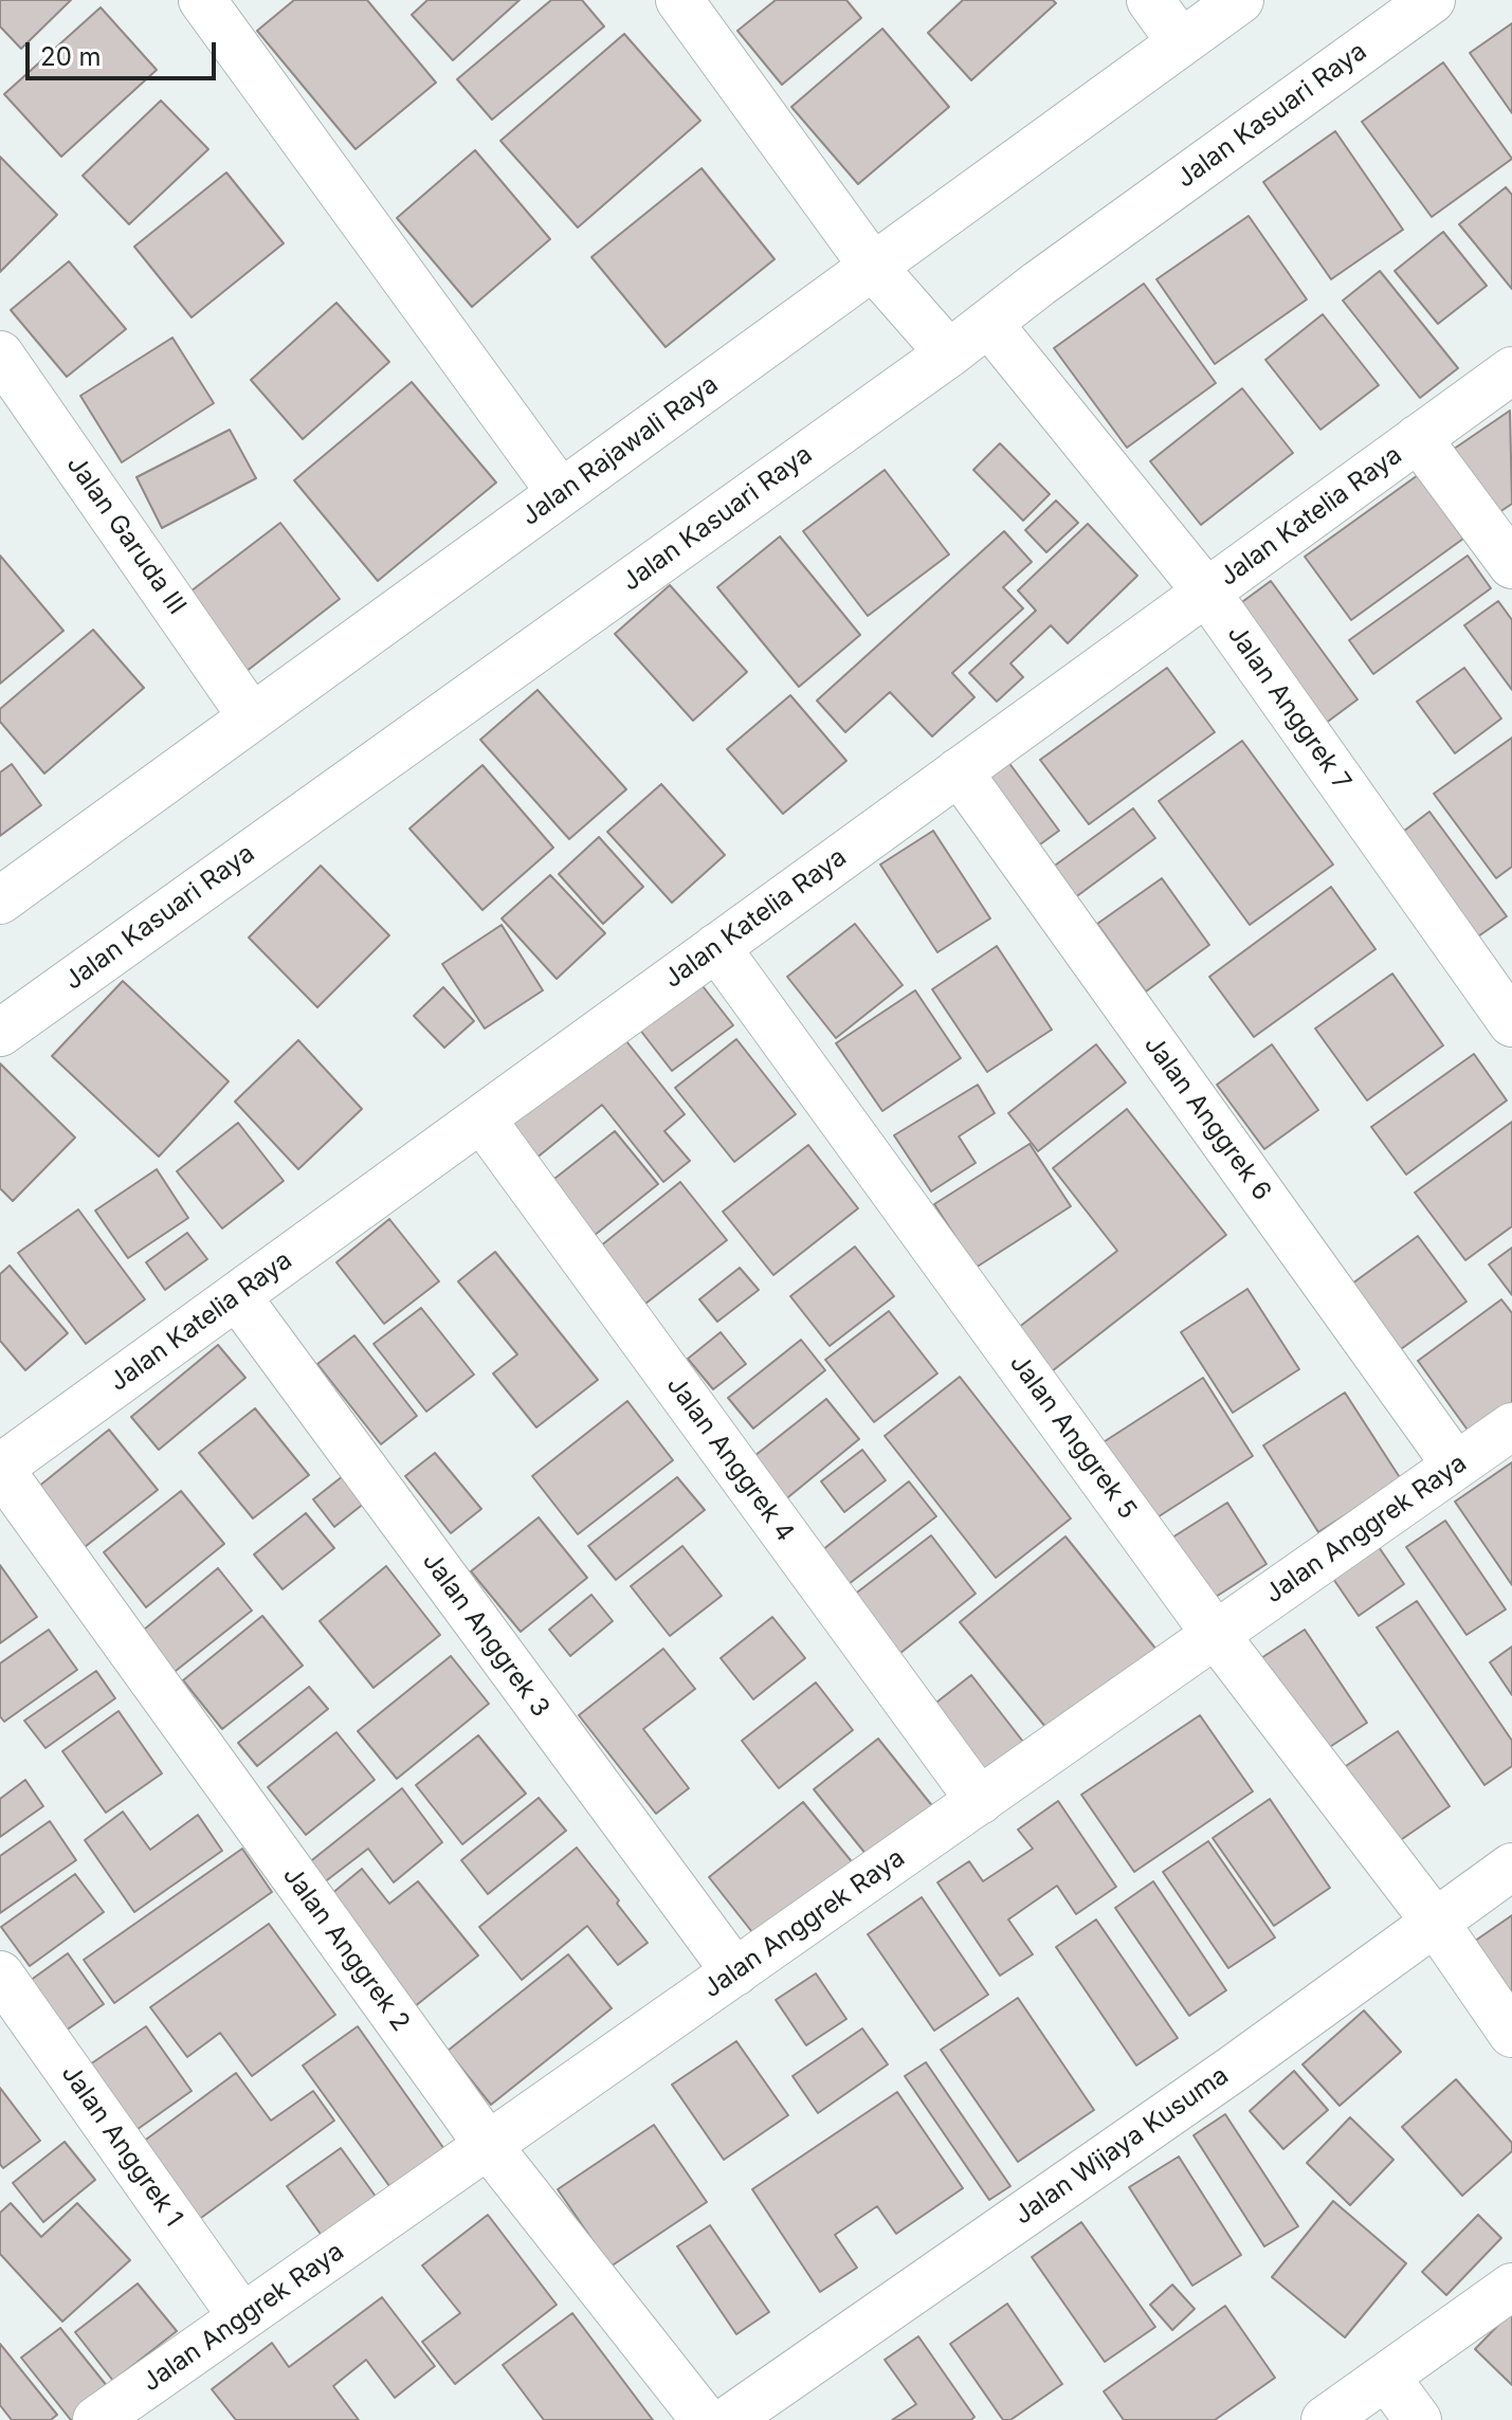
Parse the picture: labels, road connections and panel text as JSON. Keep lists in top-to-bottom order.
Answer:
{
  "streets": {
    "street": [
      "Jalan Kasuari Raya",
      "Jalan Rajawali Raya",
      "Jalan Katelia Raya",
      "Jalan Garuda III",
      "Jalan Anggrek 7",
      "Jalan Anggrek 6",
      "Jalan Anggrek 5",
      "Jalan Anggrek 4",
      "Jalan Anggrek Raya",
      "Jalan Anggrek 3",
      "Jalan Anggrek 2",
      "Jalan Anggrek 1",
      "Jalan Wijaya Kusuma"
    ]
  },
  "crossings": [
    ["Jalan Kasuari Raya", "Jalan Anggrek 7"],
    ["Jalan Rajawali Raya", "Jalan Garuda III"],
    ["Jalan Katelia Raya", "Jalan Anggrek 7"],
    ["Jalan Katelia Raya", "Jalan Anggrek 6"],
    ["Jalan Katelia Raya", "Jalan Anggrek 5"],
    ["Jalan Katelia Raya", "Jalan Anggrek 4"],
    ["Jalan Katelia Raya", "Jalan Anggrek 3"],
    ["Jalan Katelia Raya", "Jalan Anggrek 2"],
    ["Jalan Anggrek 6", "Jalan Anggrek Raya"],
    ["Jalan Anggrek 5", "Jalan Anggrek Raya"],
    ["Jalan Anggrek 5", "Jalan Wijaya Kusuma"],
    ["Jalan Anggrek 4", "Jalan Anggrek Raya"],
    ["Jalan Anggrek Raya", "Jalan Anggrek 3"],
    ["Jalan Anggrek Raya", "Jalan Anggrek 2"],
    ["Jalan Anggrek Raya", "Jalan Anggrek 1"]
  ],
  "scale_bar": "20 m"
}
